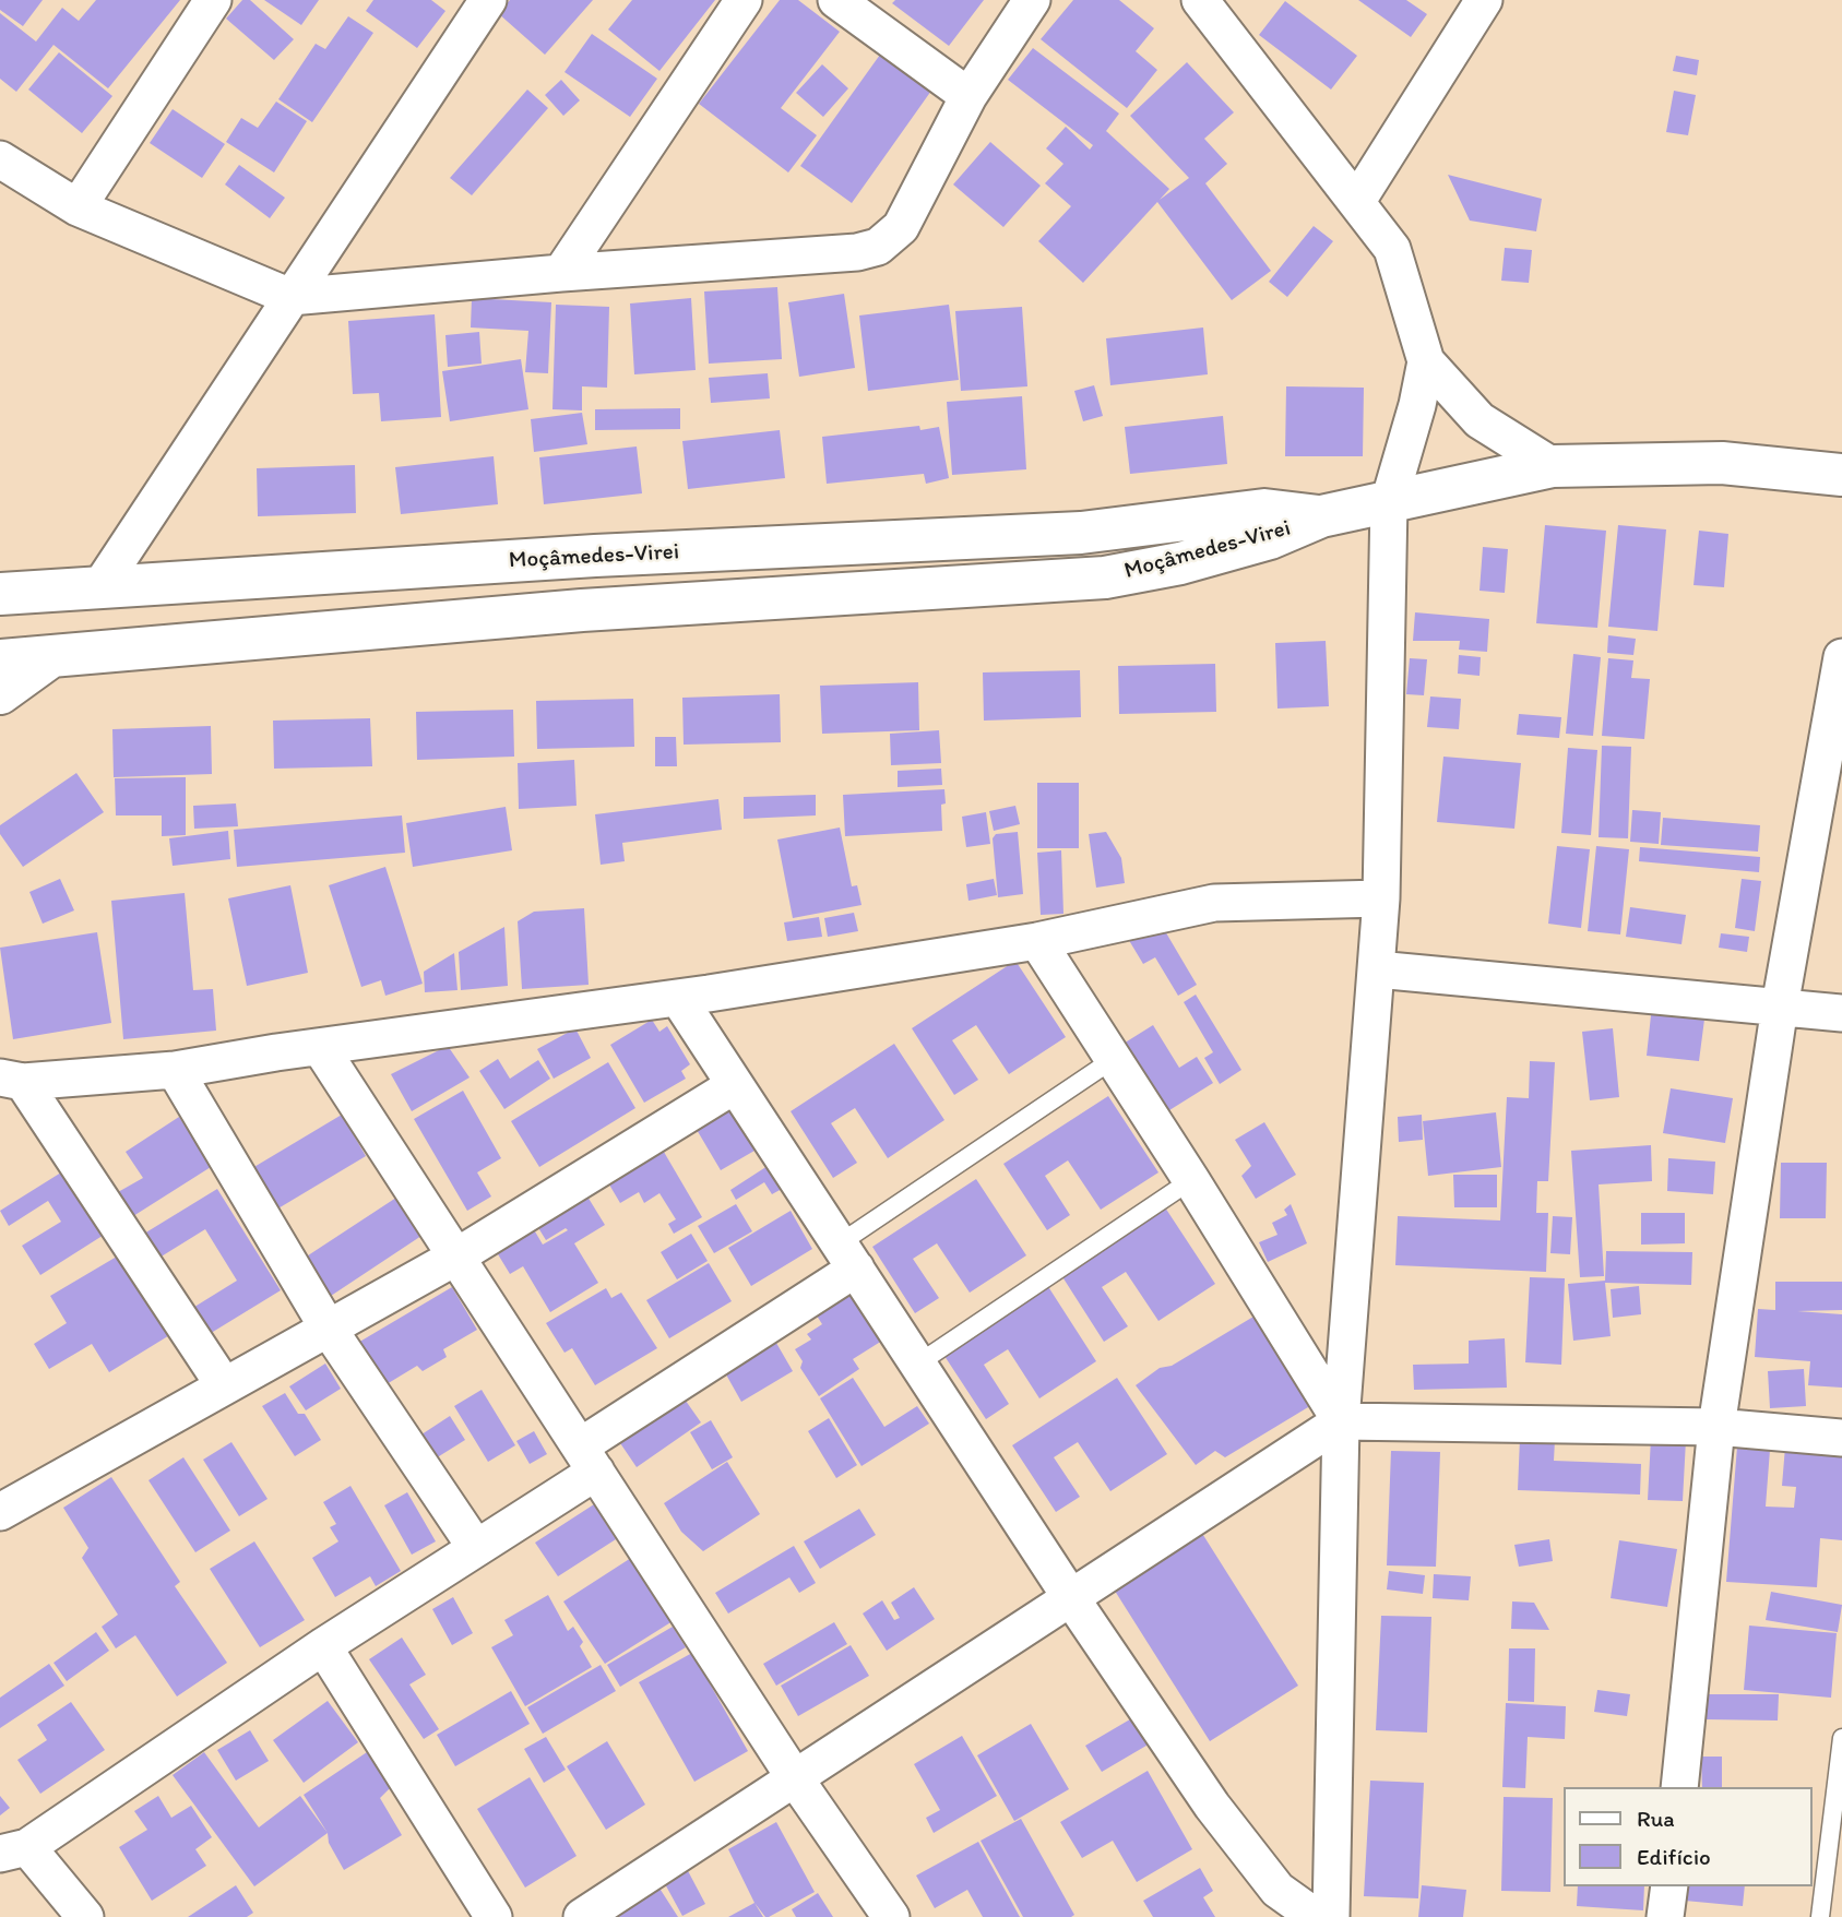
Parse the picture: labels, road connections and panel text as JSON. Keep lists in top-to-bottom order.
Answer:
{
  "streets": {
    "street": ["Moçâmedes-Virei"]
  },
  "legend": ["Rua", "Edifício"]
}
